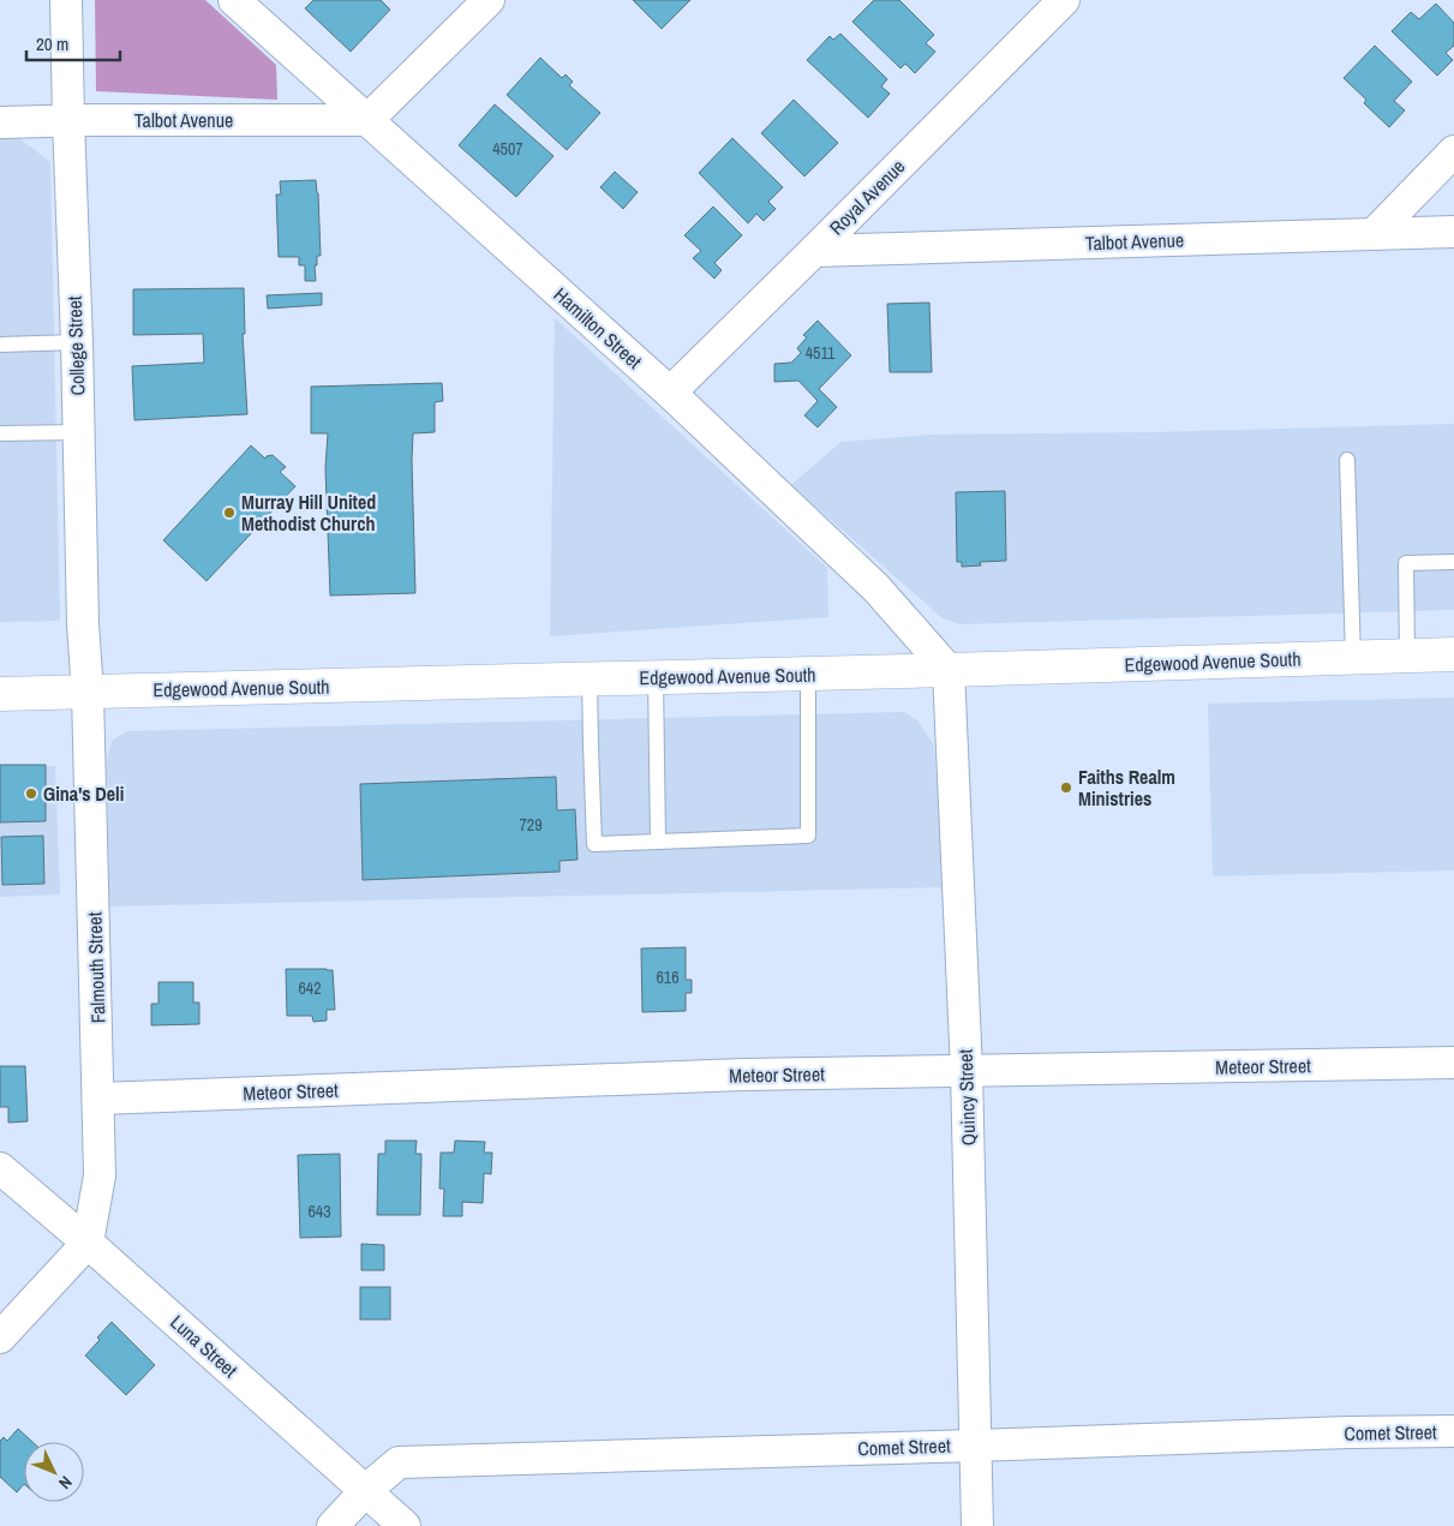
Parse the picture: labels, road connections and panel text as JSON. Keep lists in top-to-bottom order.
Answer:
{
  "streets": {
    "main road": ["Edgewood Avenue South"],
    "street": [
      "Talbot Avenue",
      "Royal Avenue",
      "Hamilton Street",
      "College Street",
      "Falmouth Street",
      "Meteor Street",
      "Quincy Street",
      "Luna Street",
      "Comet Street"
    ]
  },
  "crossings": [
    ["Talbot Avenue", "Royal Avenue"],
    ["Talbot Avenue", "Hamilton Street"],
    ["Talbot Avenue", "College Street"],
    ["Royal Avenue", "Hamilton Street"],
    ["Hamilton Street", "Edgewood Avenue South"],
    ["Hamilton Street", "Quincy Street"],
    ["College Street", "Edgewood Avenue South"],
    ["College Street", "Falmouth Street"],
    ["Edgewood Avenue South", "Falmouth Street"],
    ["Edgewood Avenue South", "Quincy Street"],
    ["Falmouth Street", "Meteor Street"],
    ["Falmouth Street", "Luna Street"],
    ["Meteor Street", "Quincy Street"],
    ["Quincy Street", "Comet Street"],
    ["Luna Street", "Comet Street"]
  ],
  "places": ["Murray Hill United Methodist Church", "Faiths Realm Ministries", "Gina's Deli"],
  "house_numbers": [
    "4507",
    "4511",
    "729",
    "616",
    "642",
    "643"
  ],
  "scale_bar": "20 m",
  "north": "bottom right"
}
